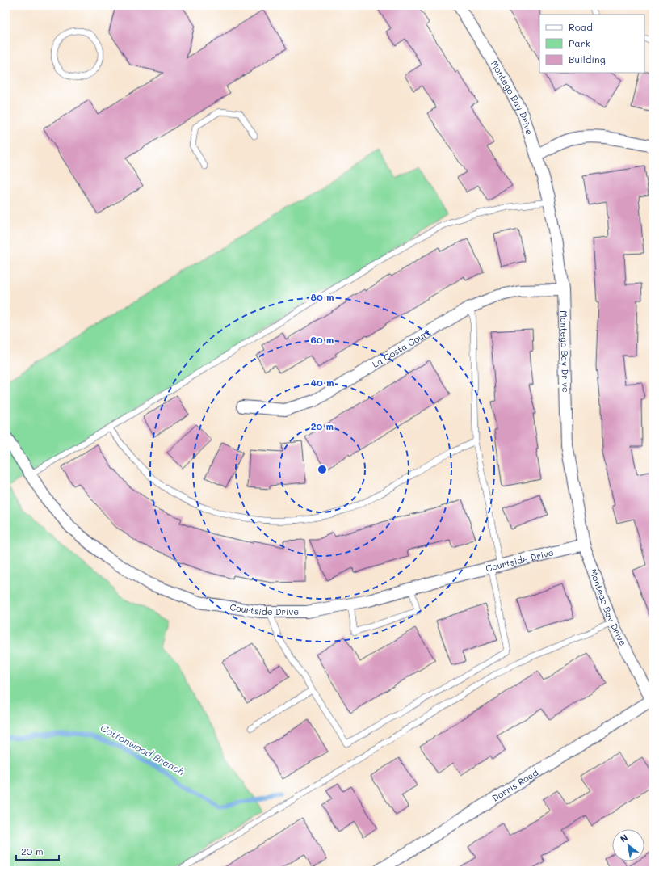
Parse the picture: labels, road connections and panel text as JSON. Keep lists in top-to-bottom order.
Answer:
{
  "streets": {
    "street": [
      "Montego Bay Drive",
      "La Costa Court",
      "Courtside Drive",
      "Dorris Road"
    ]
  },
  "crossings": [
    ["Montego Bay Drive", "La Costa Court"],
    ["Montego Bay Drive", "Courtside Drive"],
    ["Montego Bay Drive", "Dorris Road"]
  ],
  "water": ["Cottonwood Branch"],
  "legend": ["Road", "Park", "Building"],
  "scale_bar": "20 m",
  "north": "top left",
  "rings": [
    "80 m",
    "60 m",
    "40 m",
    "20 m"
  ]
}
